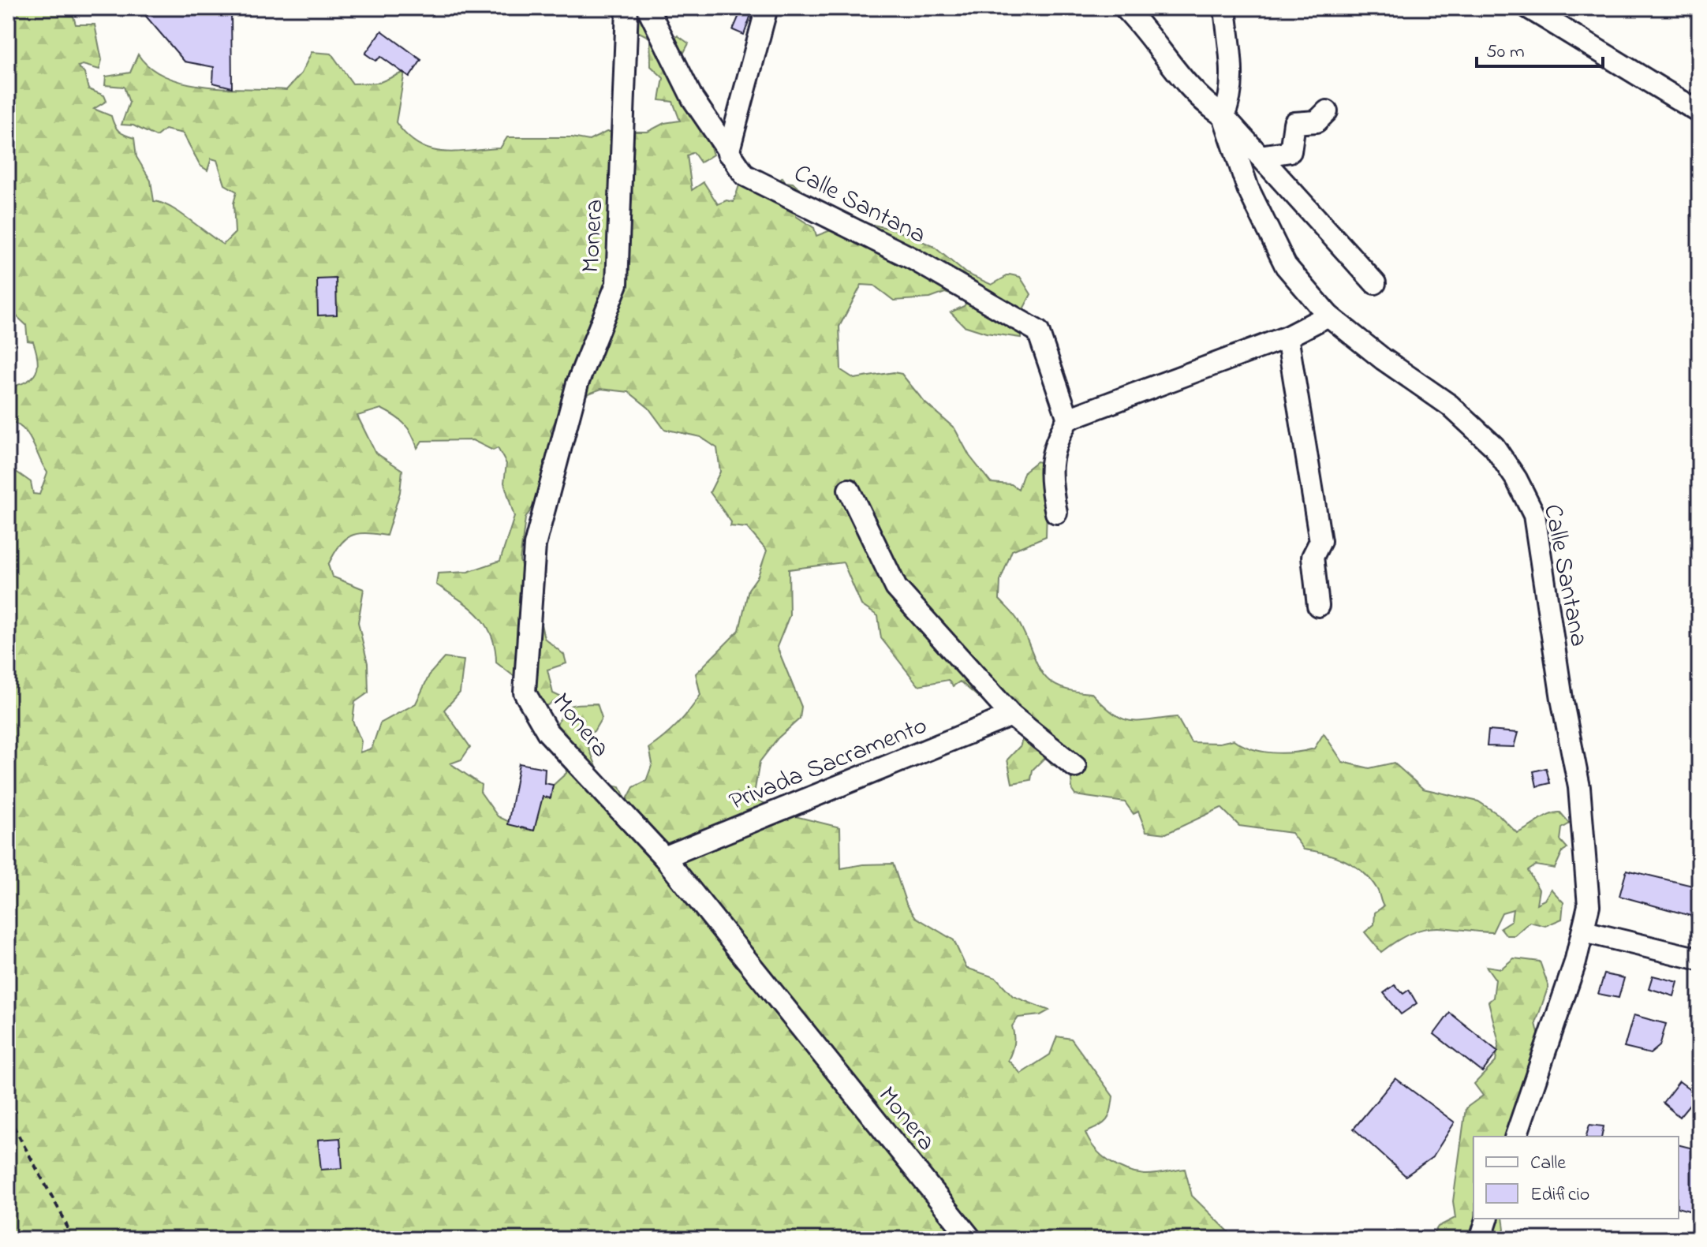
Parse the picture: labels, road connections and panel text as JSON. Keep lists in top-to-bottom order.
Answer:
{
  "streets": {
    "street": ["Calle Santana", "Monera", "Privada Sacramento"]
  },
  "crossings": [
    ["Monera", "Privada Sacramento"]
  ],
  "legend": ["Calle", "Edificio"],
  "scale_bar": "50 m"
}
